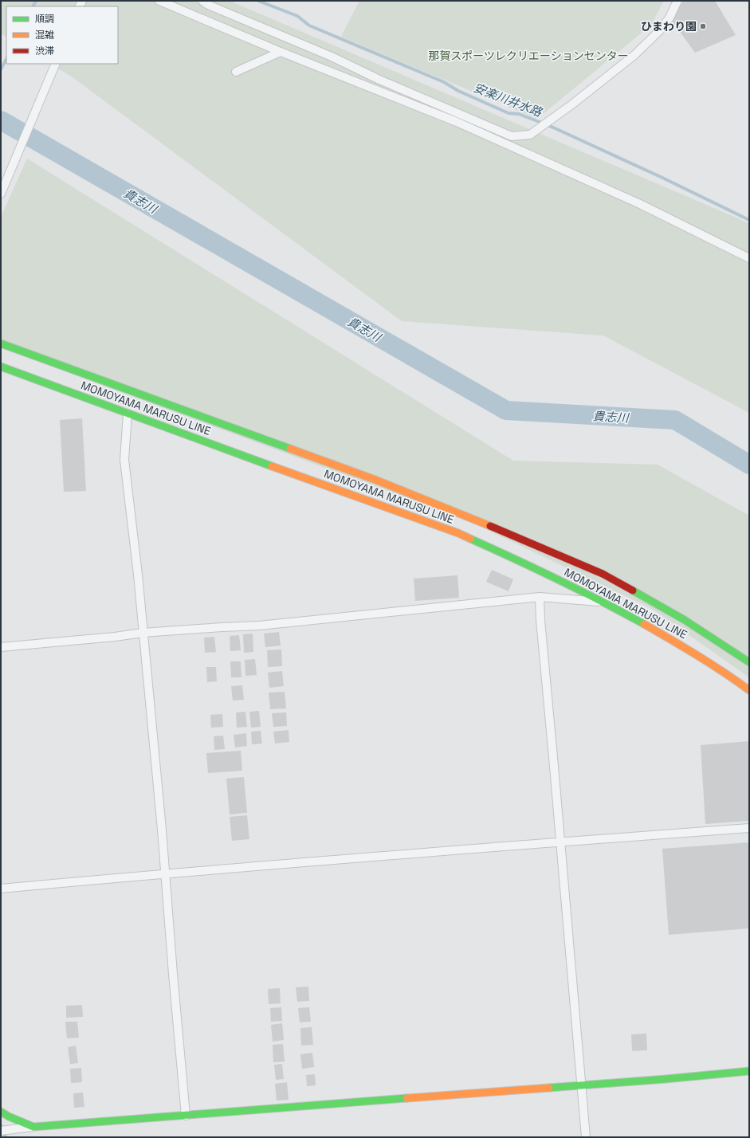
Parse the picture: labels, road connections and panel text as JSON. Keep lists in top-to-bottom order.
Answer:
{
  "streets": {
    "street": ["MOMOYAMA MARUSU LINE"]
  },
  "water": ["安楽川井水路", "貴志川"],
  "parks": ["那賀スポーツレクリエーションセンター"],
  "places": ["ひまわり園"],
  "legend": ["順調", "混雑", "渋滞"]
}
